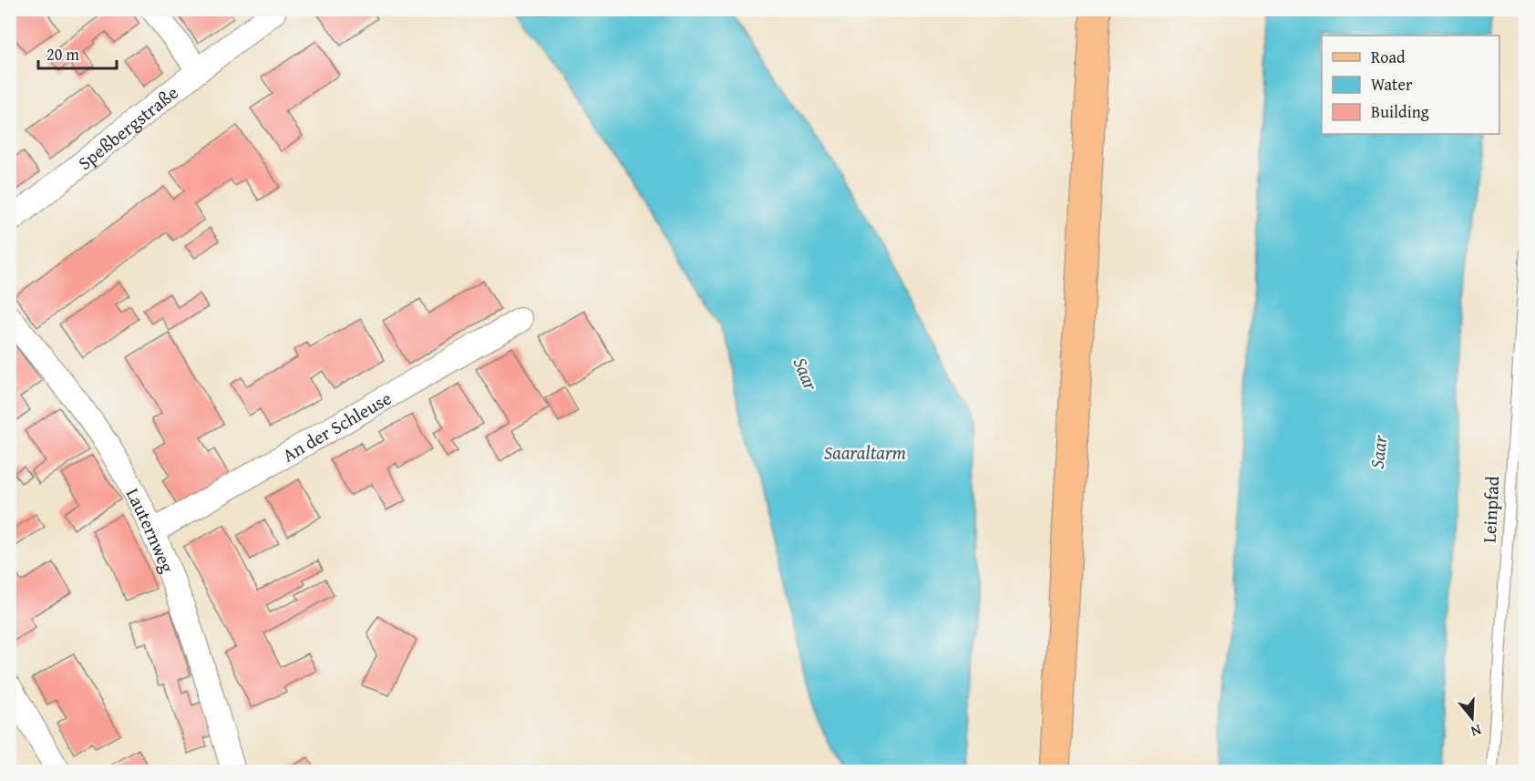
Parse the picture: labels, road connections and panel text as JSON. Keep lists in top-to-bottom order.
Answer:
{
  "streets": {
    "street": ["Speßbergstraße", "An der Schleuse", "Lauternweg"],
    "lane": ["Leinpfad"]
  },
  "crossings": [
    ["An der Schleuse", "Lauternweg"]
  ],
  "water": ["Saar", "Saaraltarm"],
  "legend": ["Road", "Water", "Building"],
  "scale_bar": "20 m",
  "north": "bottom"
}
